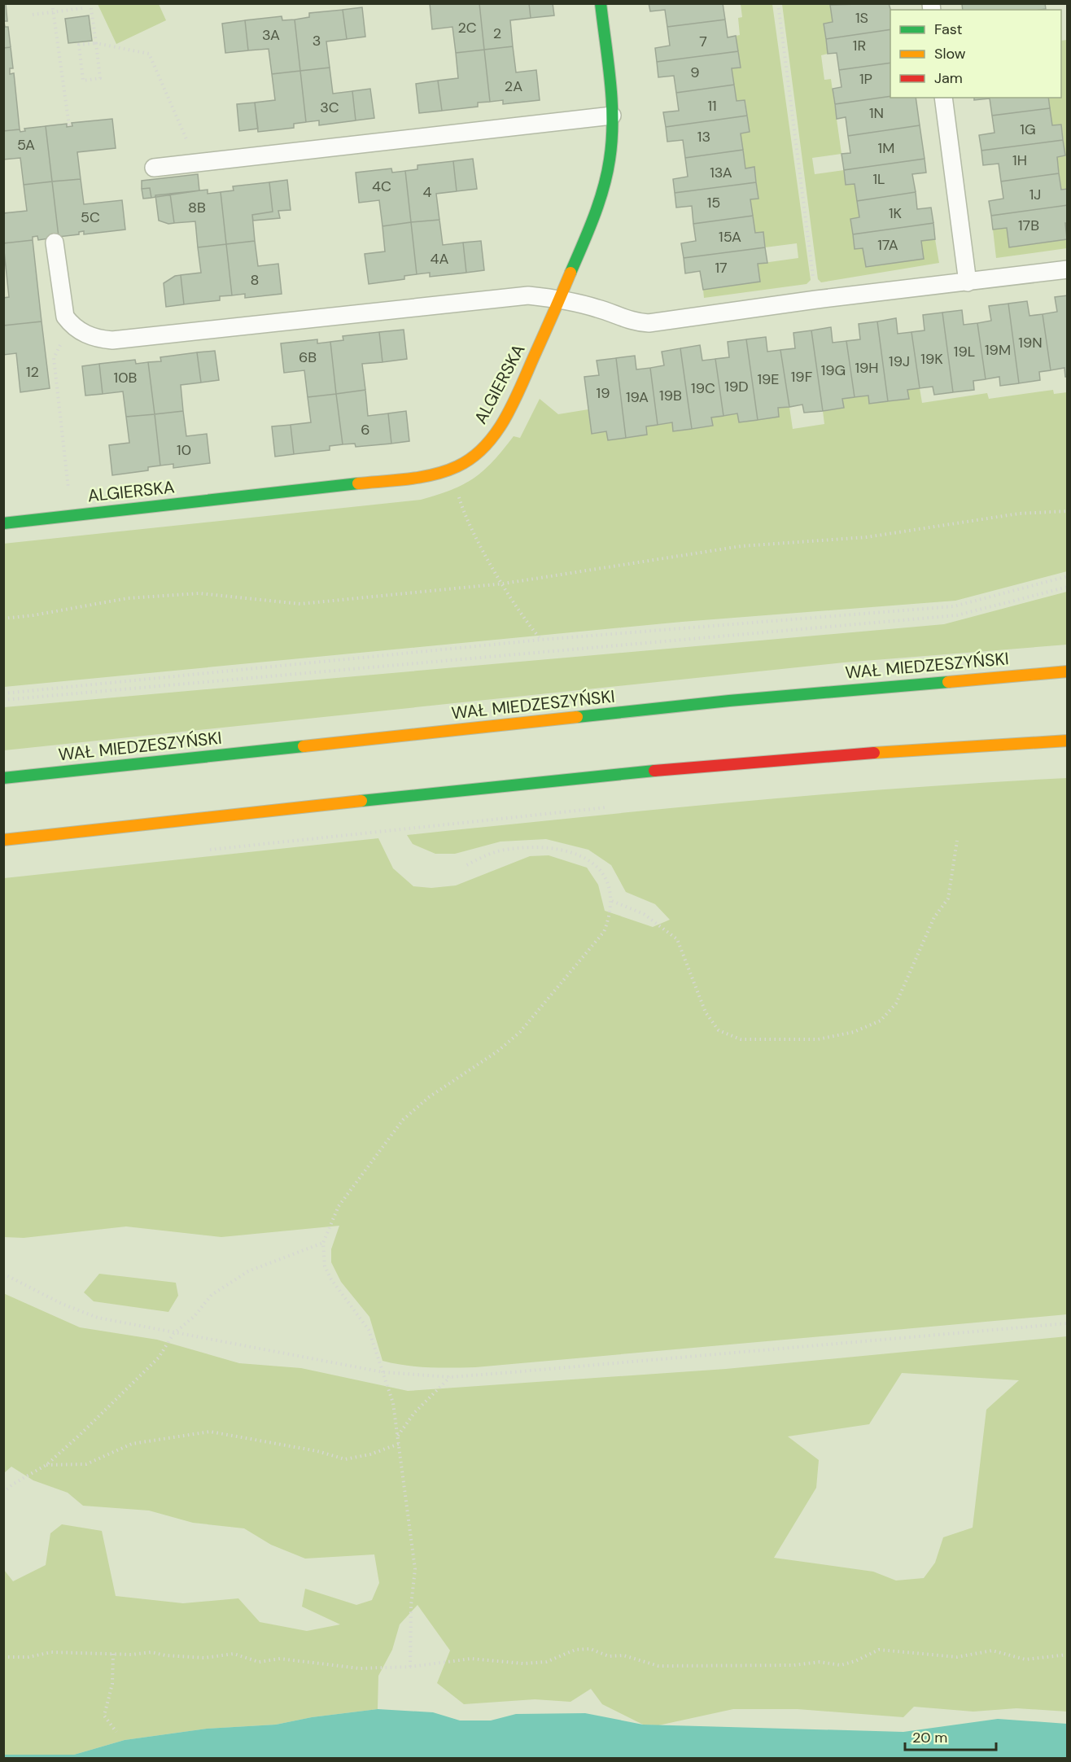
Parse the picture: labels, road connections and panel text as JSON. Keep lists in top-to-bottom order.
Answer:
{
  "streets": {
    "main road": ["ALGIERSKA", "WAŁ MIEDZESZYŃSKI"]
  },
  "house_numbers": [
    "1S",
    "2C",
    "2",
    "3A",
    "3",
    "7",
    "1R",
    "9",
    "1P",
    "2A",
    "11",
    "3C",
    "1N",
    "1G",
    "13",
    "5A",
    "1M",
    "1H",
    "13A",
    "1L",
    "4C",
    "4",
    "1J",
    "15",
    "8B",
    "1K",
    "5C",
    "17B",
    "15A",
    "17A",
    "4A",
    "17",
    "8",
    "19N",
    "19M",
    "19L",
    "6B",
    "19K",
    "19J",
    "19H",
    "19G",
    "12",
    "19F",
    "10B",
    "19E",
    "19D",
    "19C",
    "19",
    "19B",
    "19A",
    "6",
    "10"
  ],
  "legend": ["Fast", "Slow", "Jam"],
  "scale_bar": "20 m"
}
